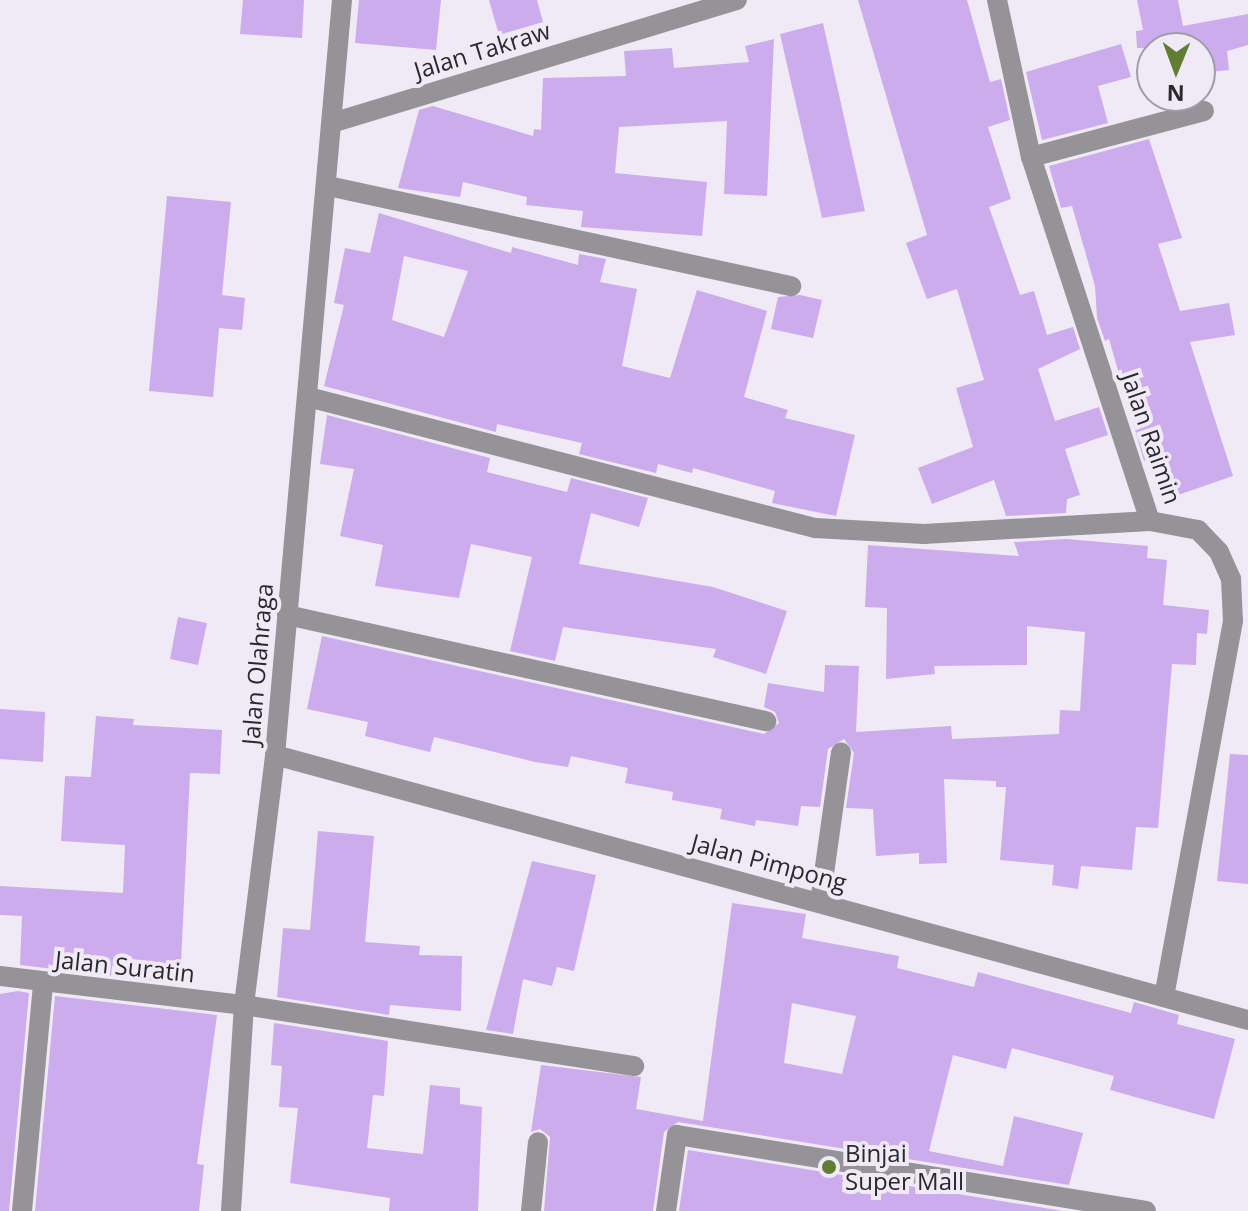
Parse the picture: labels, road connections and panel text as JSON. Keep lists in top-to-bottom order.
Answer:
{
  "streets": {
    "street": [
      "Jalan Takraw",
      "Jalan Raimin",
      "Jalan Olahraga",
      "Jalan Pimpong",
      "Jalan Suratin"
    ]
  },
  "crossings": [
    ["Jalan Takraw", "Jalan Olahraga"],
    ["Jalan Raimin", "Jalan Pimpong"],
    ["Jalan Olahraga", "Jalan Pimpong"],
    ["Jalan Olahraga", "Jalan Suratin"]
  ],
  "places": ["Binjai Super Mall"],
  "north": "bottom"
}
